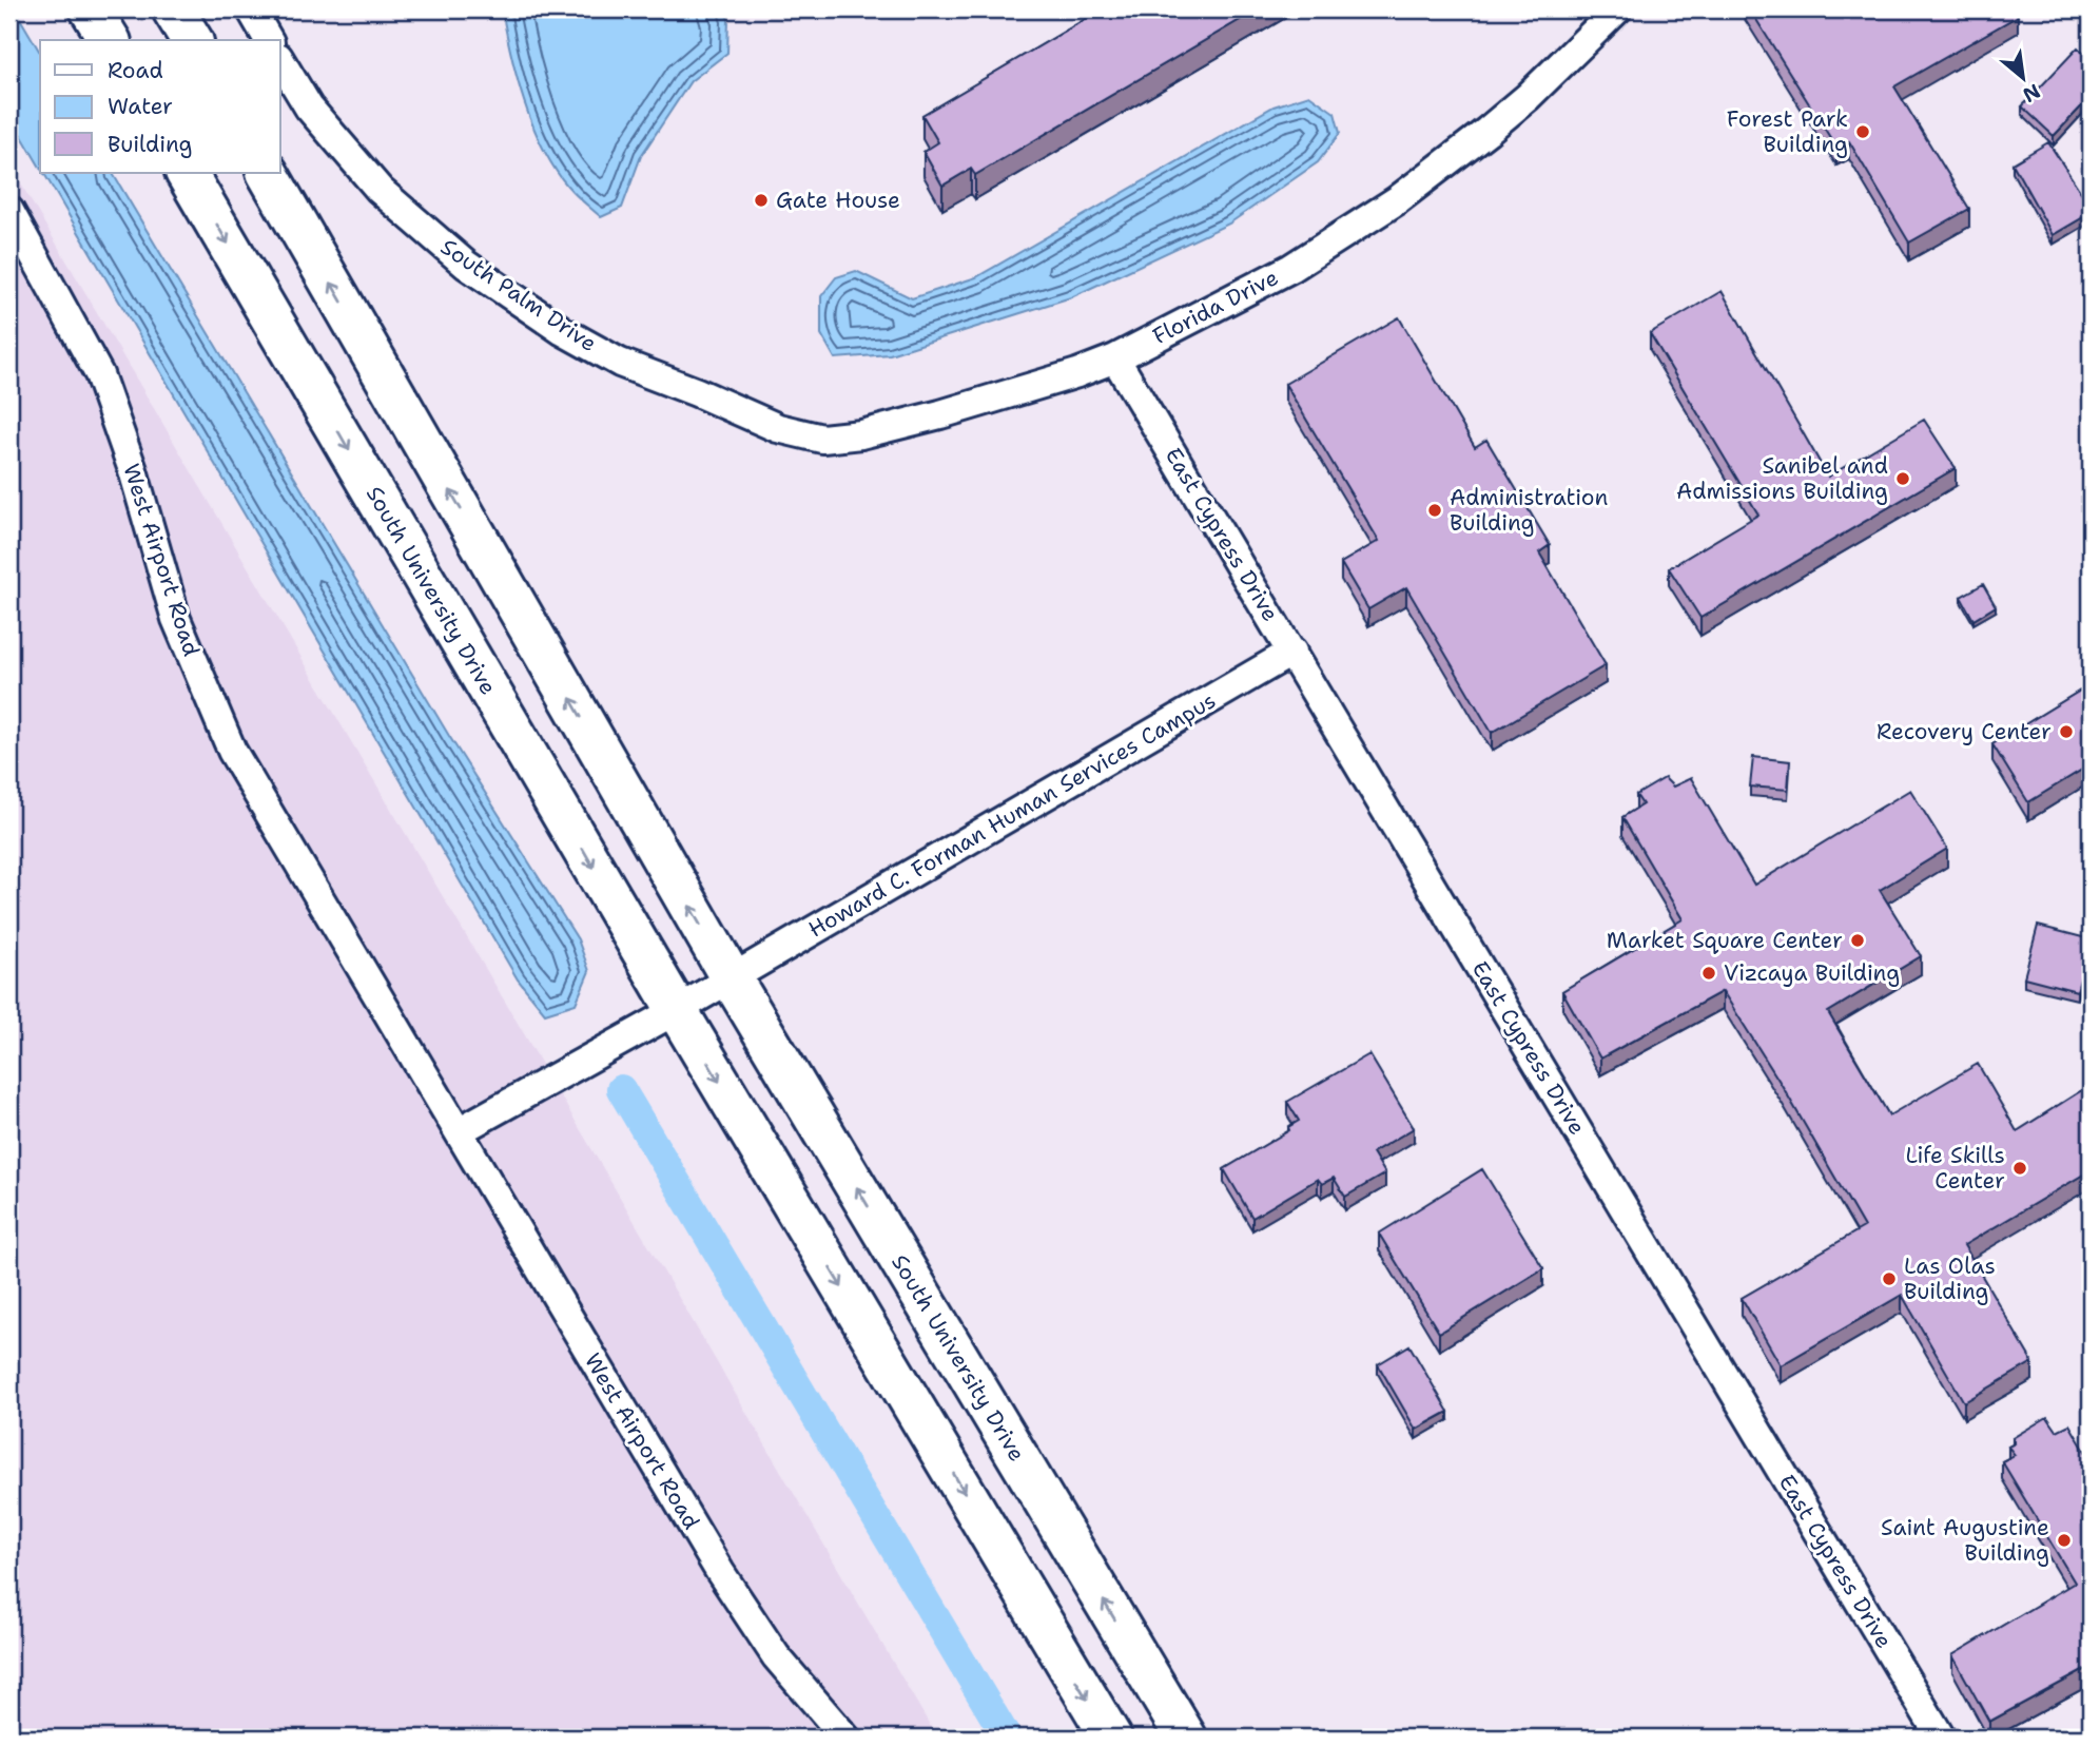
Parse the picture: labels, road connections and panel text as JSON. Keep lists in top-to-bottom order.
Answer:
{
  "streets": {
    "main road": ["South University Drive"],
    "street": [
      "South Palm Drive",
      "Florida Drive",
      "East Cypress Drive",
      "West Airport Road",
      "Howard C. Forman Human Services Campus"
    ]
  },
  "crossings": [
    ["South Palm Drive", "Florida Drive"],
    ["Florida Drive", "East Cypress Drive"],
    ["East Cypress Drive", "Howard C. Forman Human Services Campus"],
    ["South University Drive", "Howard C. Forman Human Services Campus"]
  ],
  "places": [
    "Forest Park Building",
    "Gate House",
    "Sanibel and Admissions Building",
    "Administration Building",
    "Recovery Center",
    "Market Square Center",
    "Vizcaya Building",
    "Life Skills Center",
    "Las Olas Building",
    "Saint Augustine Building"
  ],
  "legend": ["Road", "Water", "Building"],
  "north": "bottom right"
}
